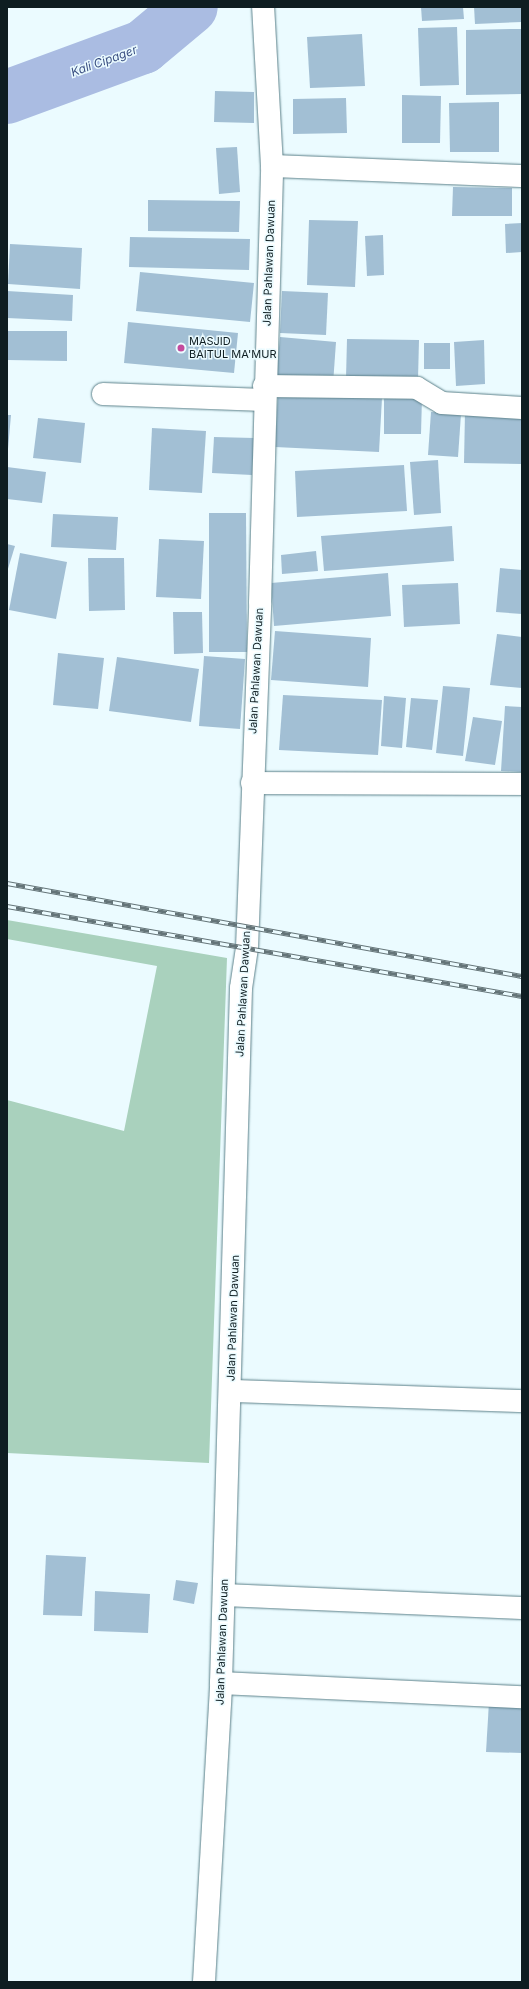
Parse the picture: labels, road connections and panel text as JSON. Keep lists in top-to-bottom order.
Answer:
{
  "streets": {
    "street": ["Jalan Pahlawan Dawuan"]
  },
  "water": ["Kali Cipager"],
  "places": ["MASJID BAITUL MA'MUR"]
}
